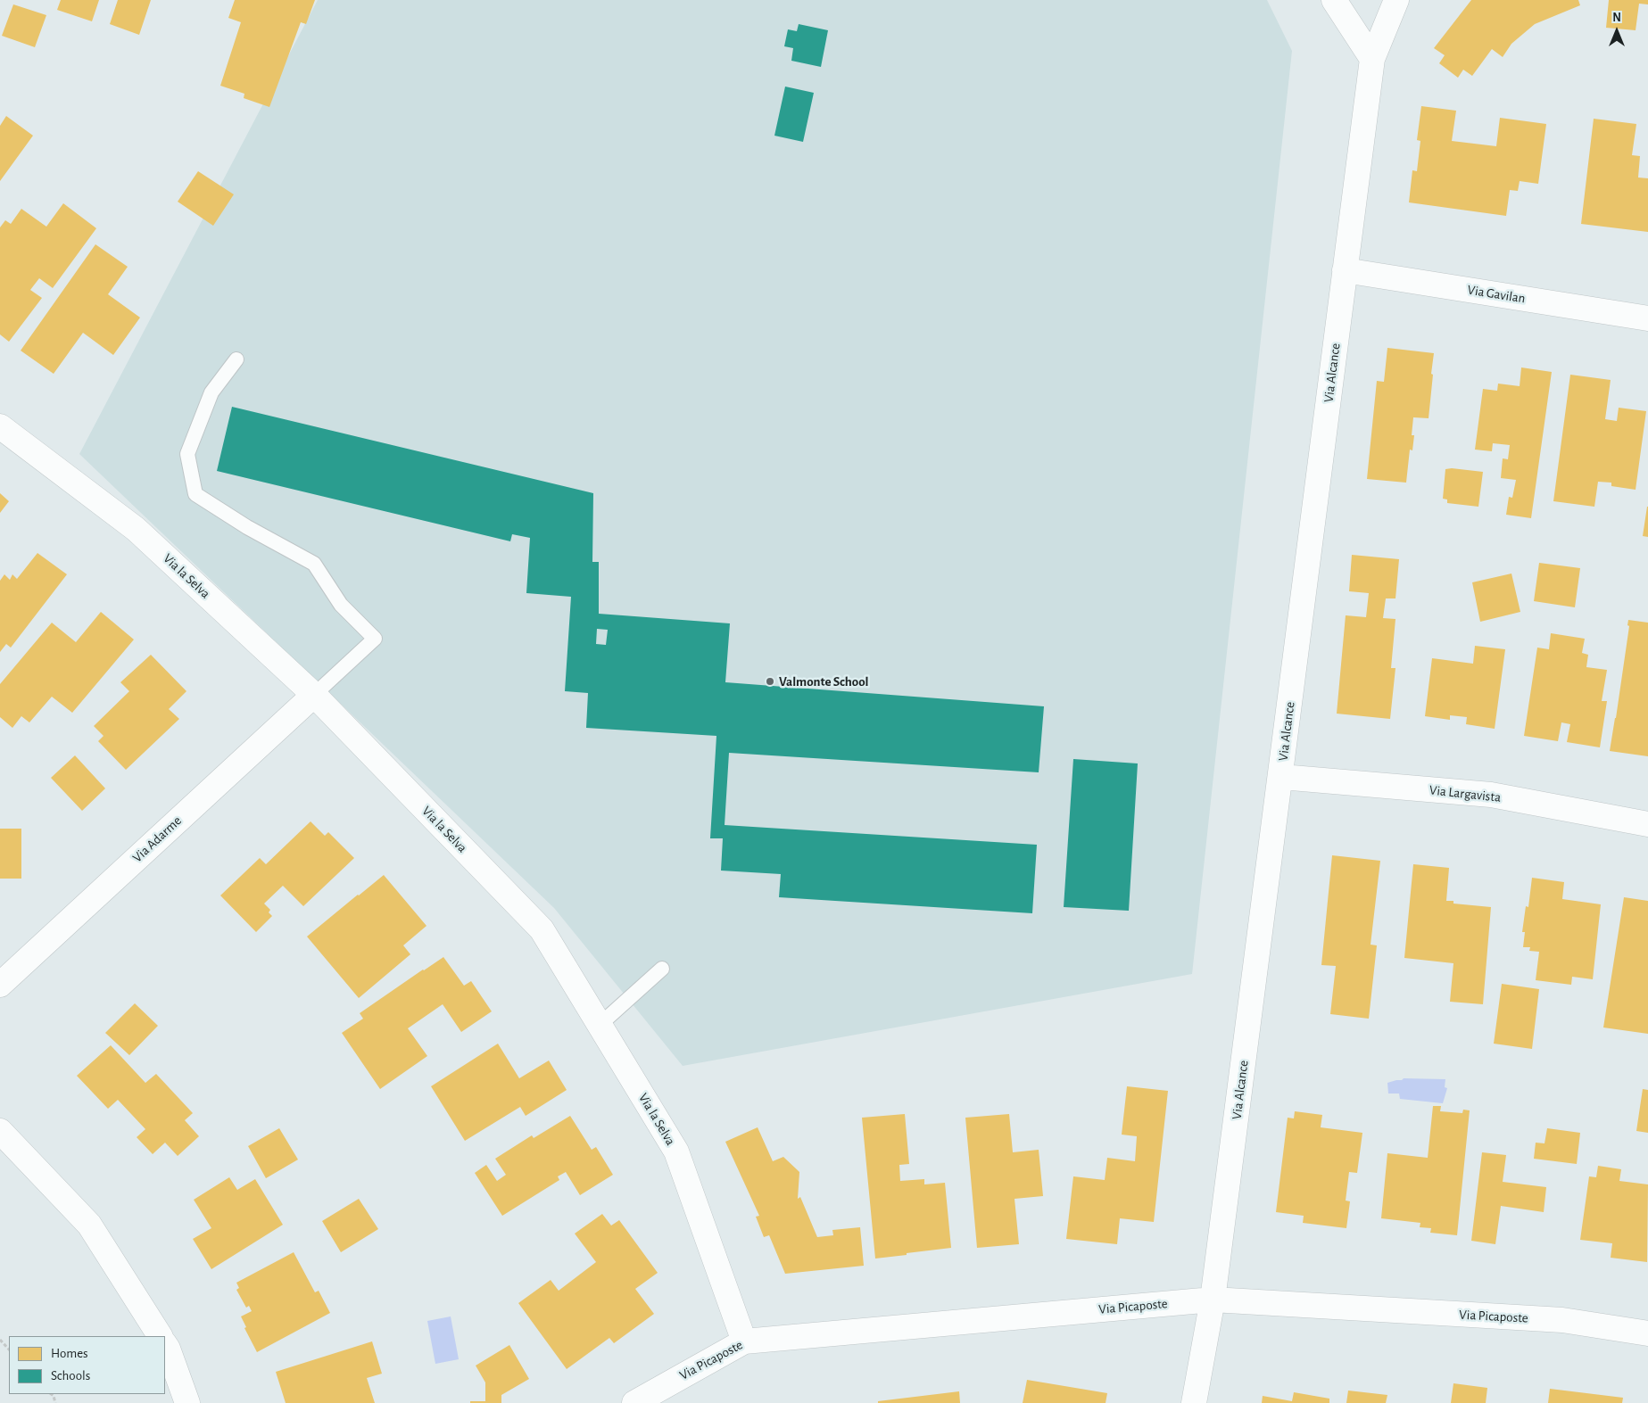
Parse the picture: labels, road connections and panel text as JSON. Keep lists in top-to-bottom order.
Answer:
{
  "streets": {
    "street": [
      "Via Gavilan",
      "Via Alcance",
      "Via la Selva",
      "Via Largavista",
      "Via Adarme",
      "Via Picaposte"
    ]
  },
  "crossings": [
    ["Via Gavilan", "Via Alcance"],
    ["Via Alcance", "Via Largavista"],
    ["Via Alcance", "Via Picaposte"],
    ["Via la Selva", "Via Adarme"],
    ["Via la Selva", "Via Picaposte"]
  ],
  "places": ["Valmonte School"],
  "legend": ["Homes", "Schools"],
  "north": "top"
}
